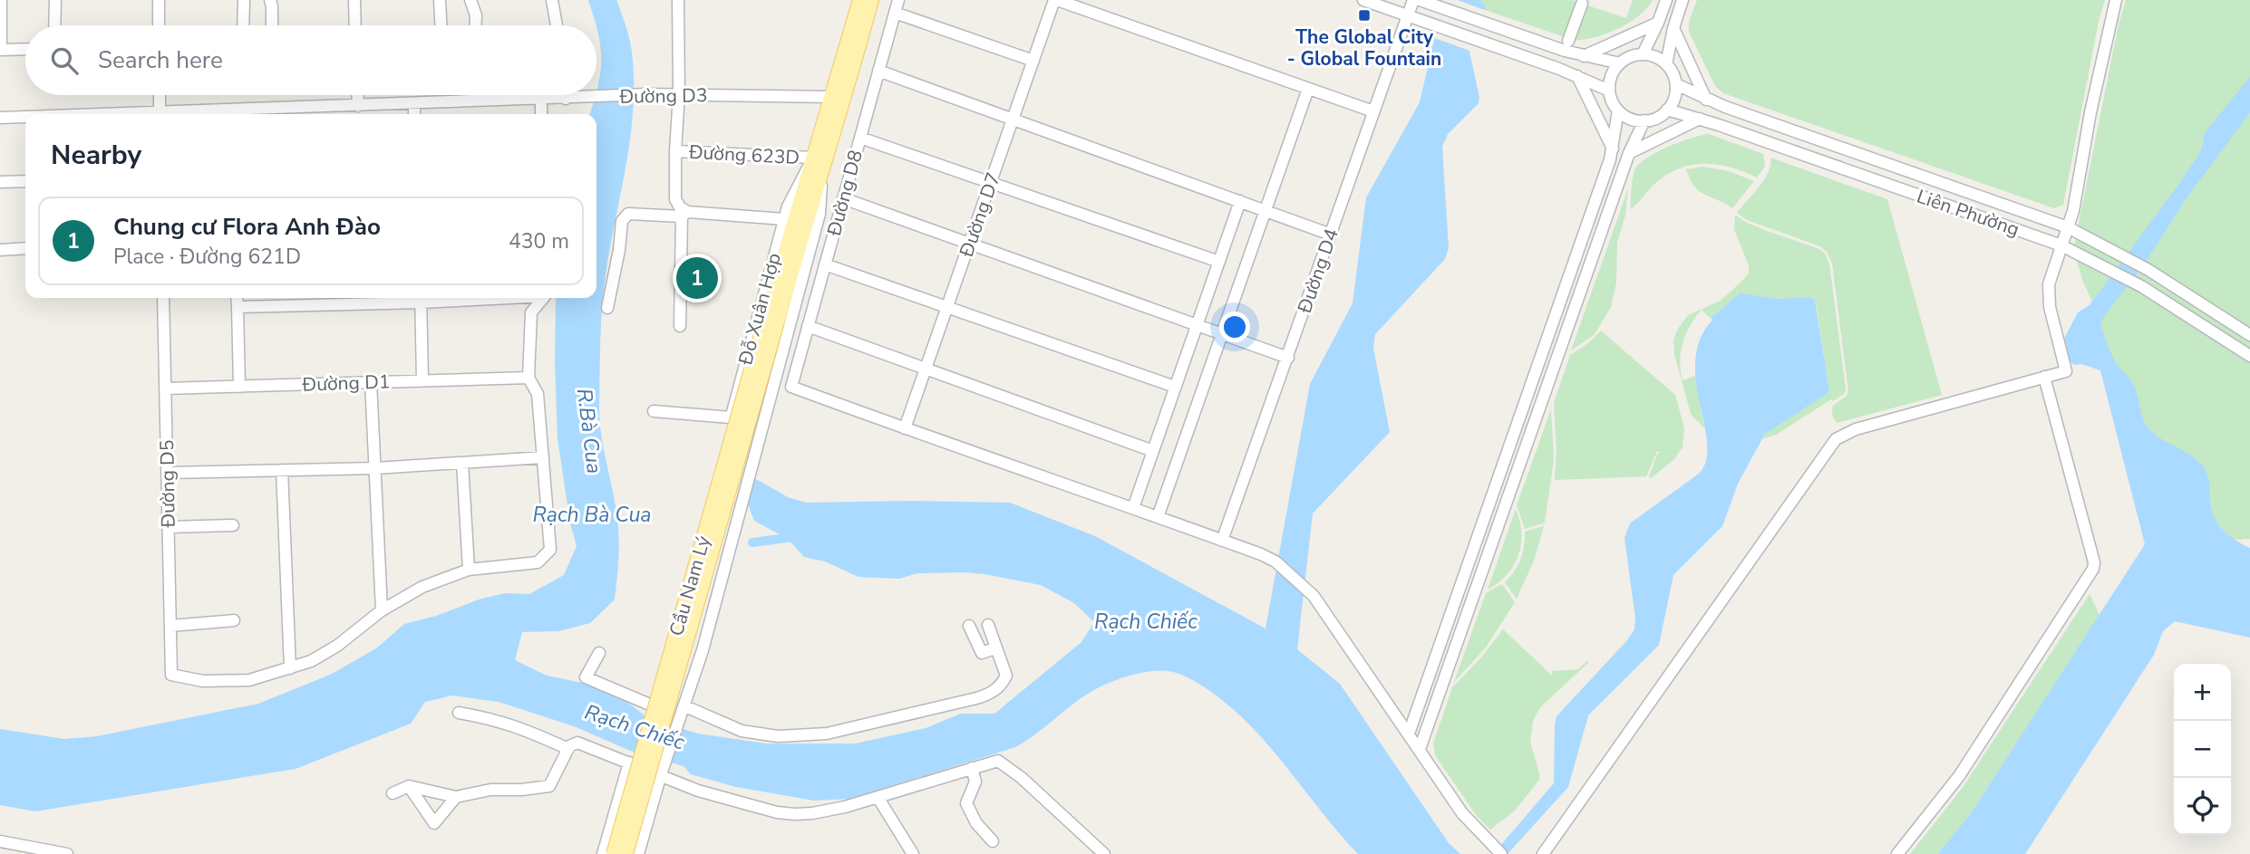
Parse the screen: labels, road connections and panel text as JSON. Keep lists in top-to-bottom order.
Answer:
{
  "streets": {
    "main road": ["Đỗ Xuân Hợp", "Cầu Nam Lý"],
    "street": [
      "Đường D3",
      "Đường 623D",
      "Đường D8",
      "Liên Phường",
      "Đường D7",
      "Đường D4",
      "Đường D1",
      "Đường D5"
    ]
  },
  "crossings": [
    ["Đường D3", "Đỗ Xuân Hợp"],
    ["Đường 623D", "Đỗ Xuân Hợp"],
    ["Đường D8", "Đường D7"],
    ["Đỗ Xuân Hợp", "Cầu Nam Lý"],
    ["Đường D1", "Đường D5"]
  ],
  "water": ["R.Bà Cua", "Rạch Bà Cua", "Rạch Chiếc"],
  "places": {
    "transit": ["The Global City - Global Fountain"]
  },
  "page": {
    "search": "Search here",
    "heading": "Nearby",
    "list": [
      {
        "mark": "1",
        "name": "Chung cư Flora Anh Đào",
        "note": "Place · Đường 621D",
        "value": "430 m"
      }
    ],
    "pins": "1",
    "map_buttons": ["+", "−"]
  }
}
